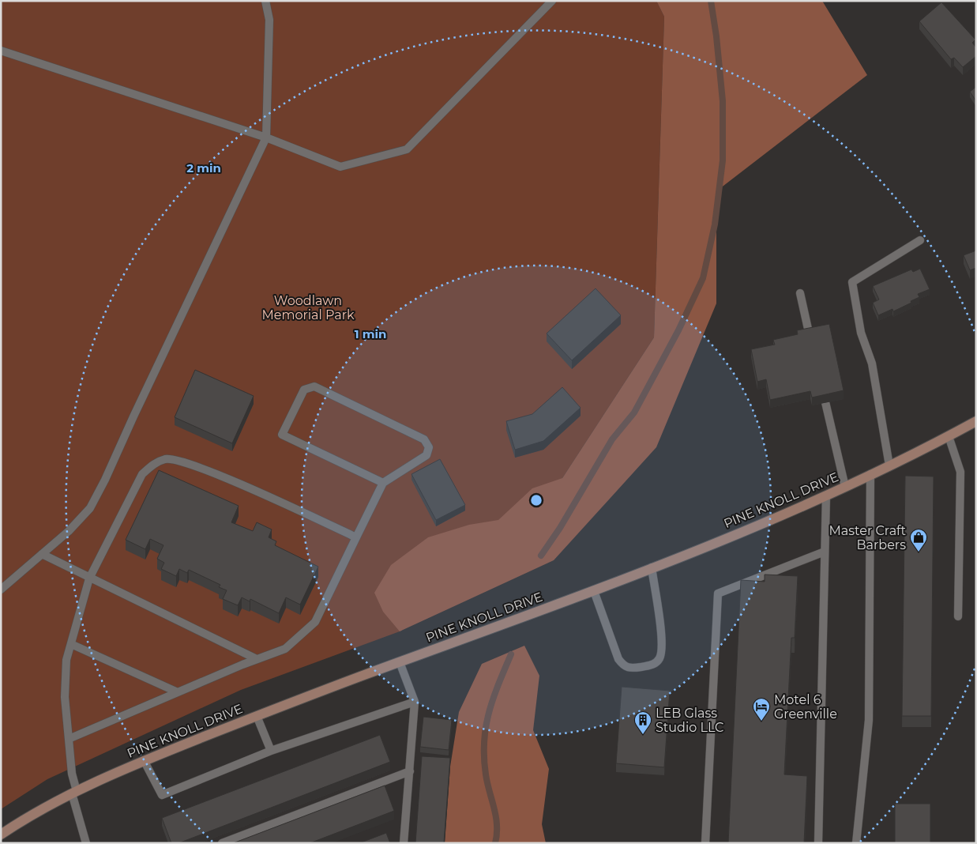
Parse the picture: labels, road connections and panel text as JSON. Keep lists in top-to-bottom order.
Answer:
{
  "streets": {
    "street": ["PINE KNOLL DRIVE"]
  },
  "parks": ["Woodlawn Memorial Park"],
  "places": {
    "shop": ["Master Craft Barbers"],
    "hotel": ["Motel 6 Greenville"],
    "building": ["LEB Glass Studio LLC"]
  },
  "rings": ["2 min", "1 min"]
}
